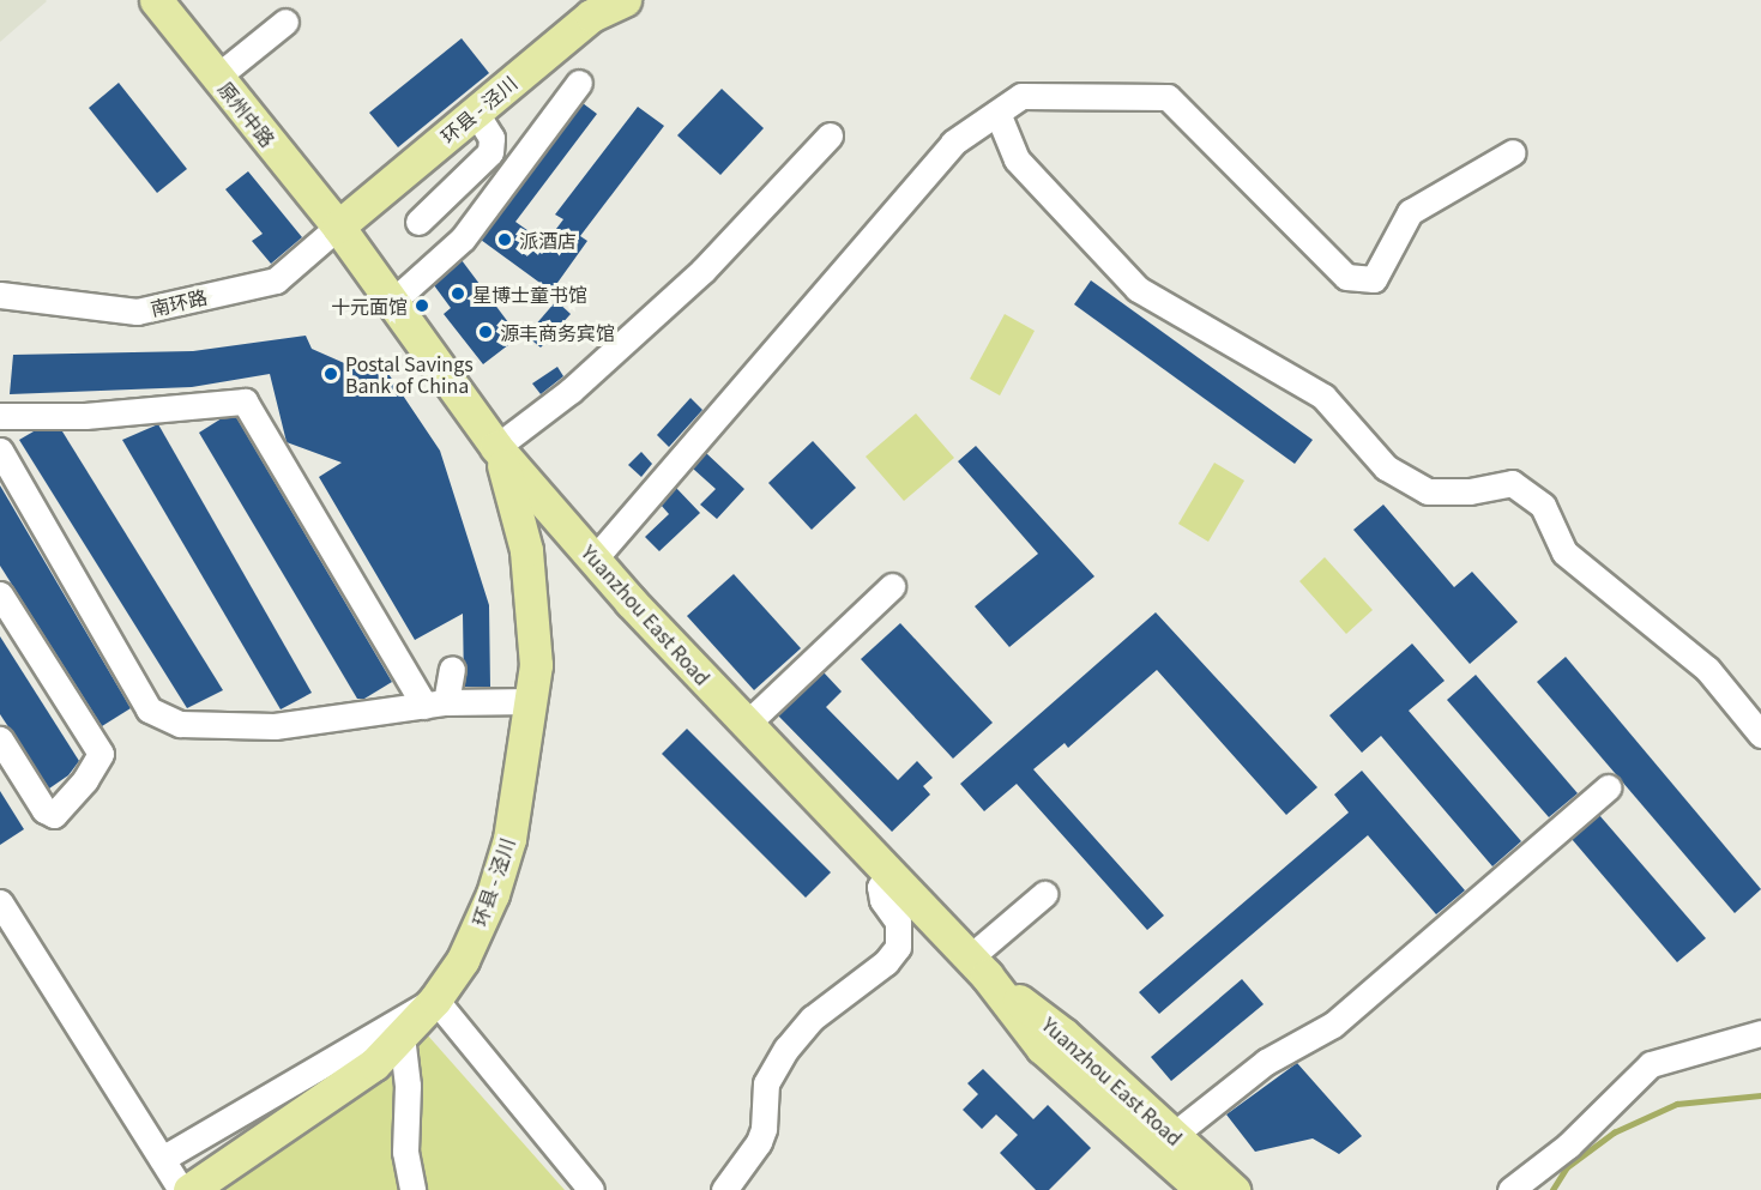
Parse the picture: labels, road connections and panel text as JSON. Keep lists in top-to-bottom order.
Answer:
{
  "streets": {
    "main road": ["环县 - 泾川", "原州中路", "Yuanzhou East Road"],
    "street": ["南环路"]
  },
  "crossings": [
    ["环县 - 泾川", "原州中路"],
    ["环县 - 泾川", "南环路"],
    ["环县 - 泾川", "Yuanzhou East Road"],
    ["原州中路", "南环路"],
    ["原州中路", "Yuanzhou East Road"],
    ["南环路", "Yuanzhou East Road"]
  ],
  "places": [
    "派酒店",
    "星博士童书馆",
    "十元面馆",
    "源丰商务宾馆",
    "Postal Savings Bank of China"
  ]
}
